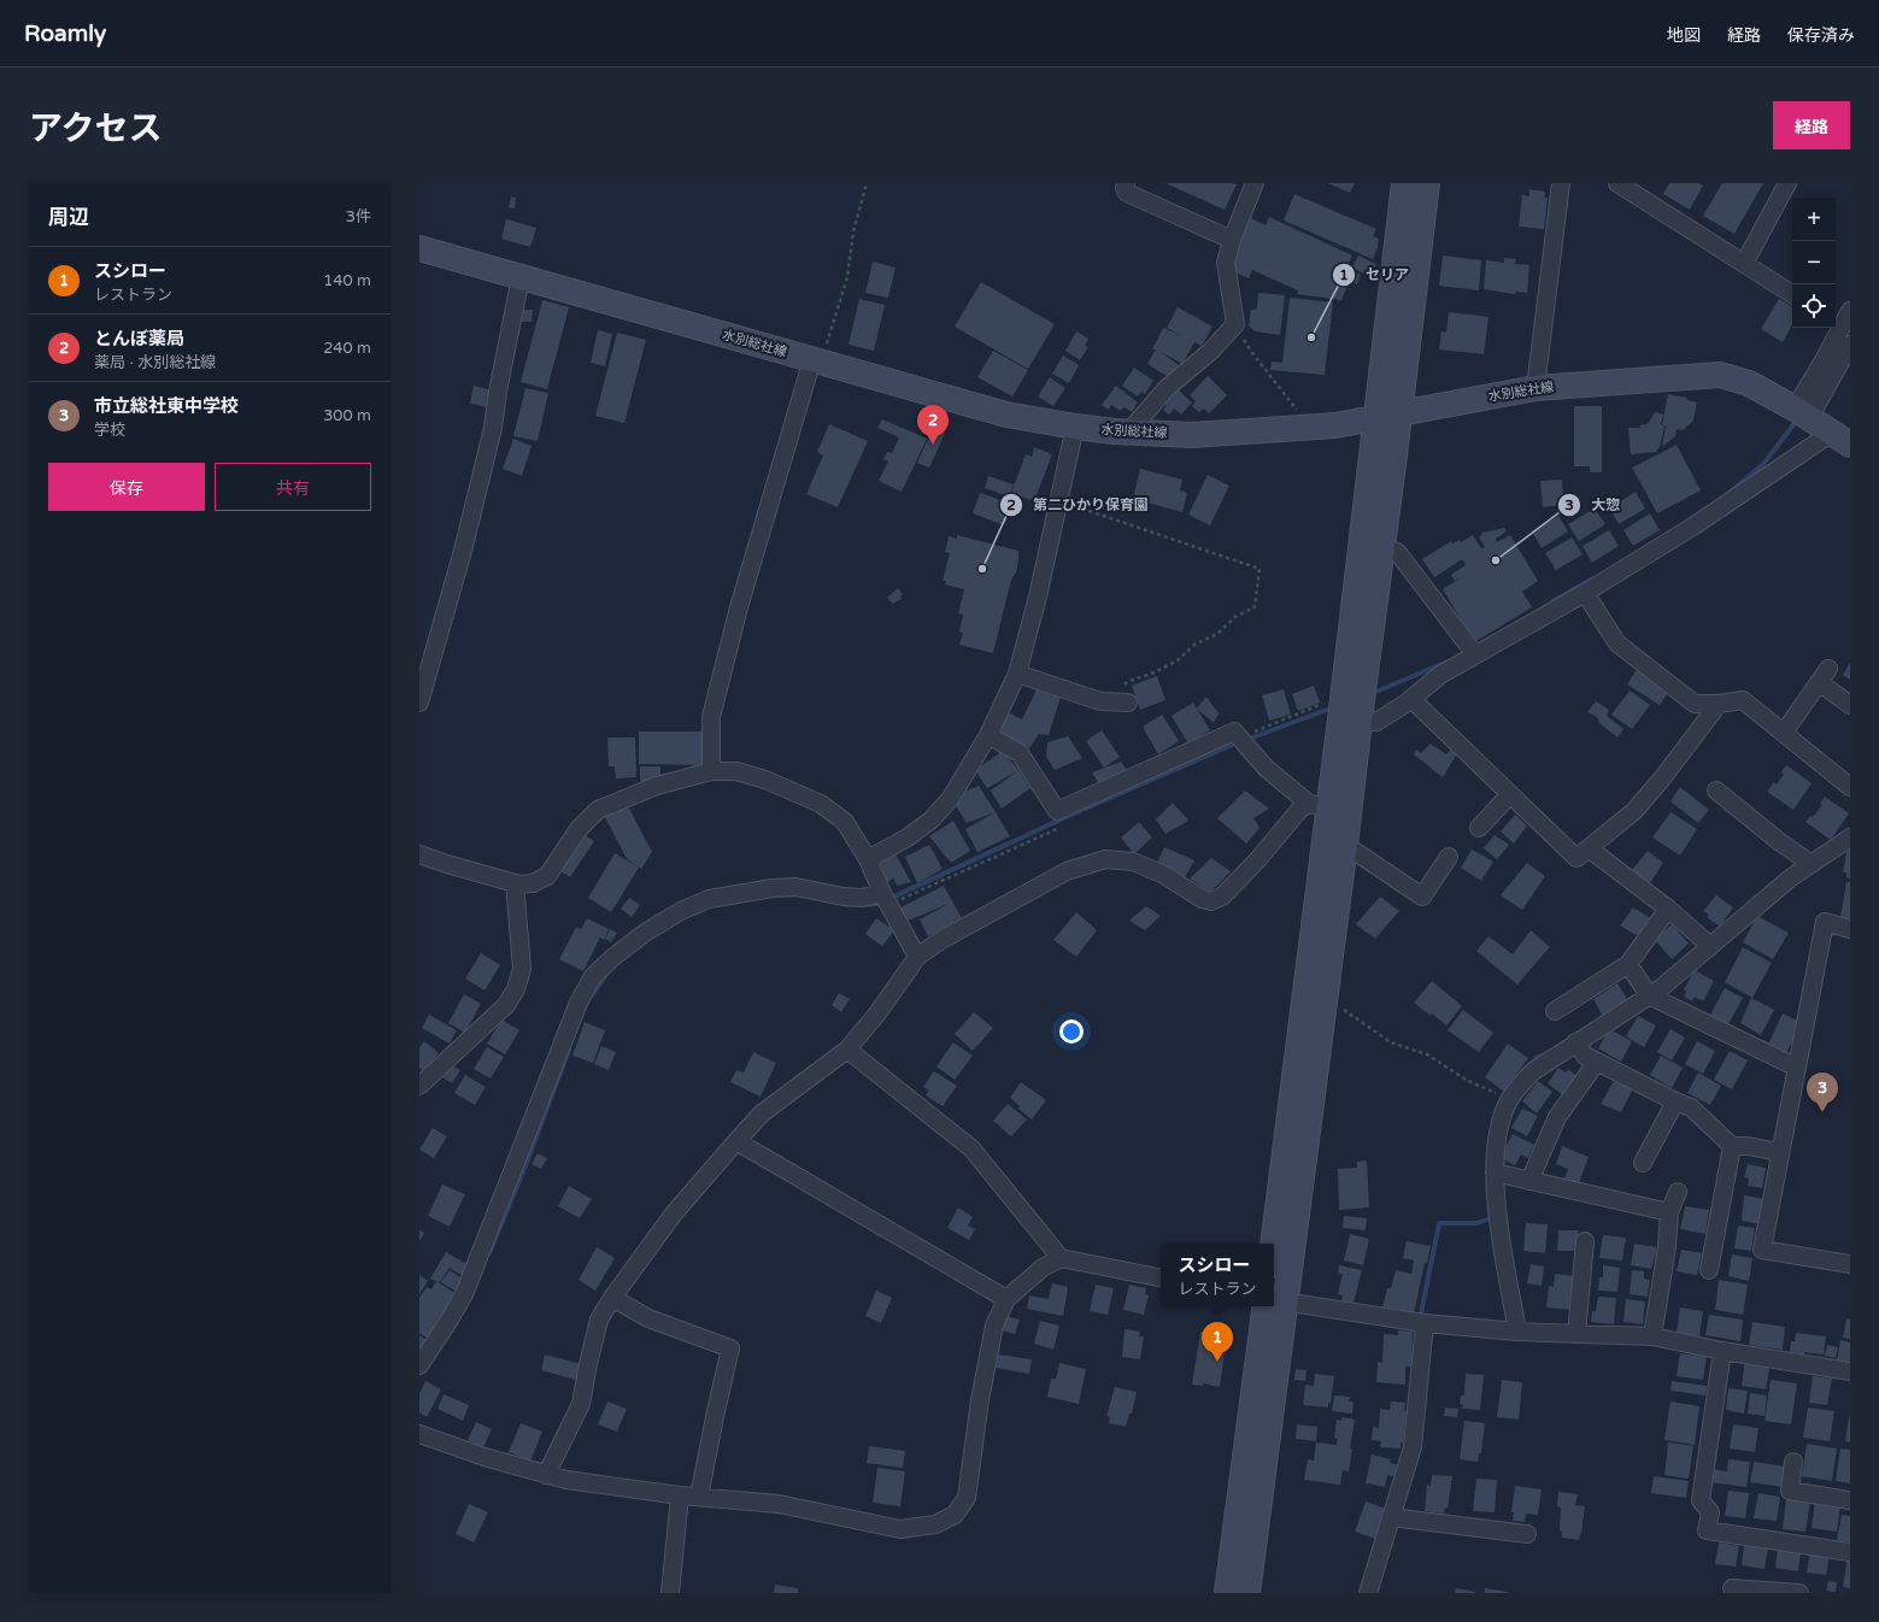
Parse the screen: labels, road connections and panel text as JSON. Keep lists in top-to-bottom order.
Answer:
{
  "streets": {
    "street": ["水別総社線"]
  },
  "places": ["セリア", "大惣", "第二ひかり保育園"],
  "page": {
    "header": "Roamly",
    "nav": ["地図", "経路", "保存済み"],
    "title": "アクセス",
    "buttons": [
      "経路",
      ["保存", "共有"]
    ],
    "heading": ["周辺", "3件"],
    "map_buttons": ["+", "−"],
    "list": [
      {
        "mark": "1",
        "name": "スシロー",
        "note": "レストラン",
        "value": "140 m"
      },
      {
        "mark": "2",
        "name": "とんぼ薬局",
        "note": "薬局 · 水別総社線",
        "value": "240 m"
      },
      {
        "mark": "3",
        "name": "市立総社東中学校",
        "note": "学校",
        "value": "300 m"
      }
    ],
    "pins": ["2", "3", "1"],
    "popup": ["スシロー", "レストラン"]
  }
}
